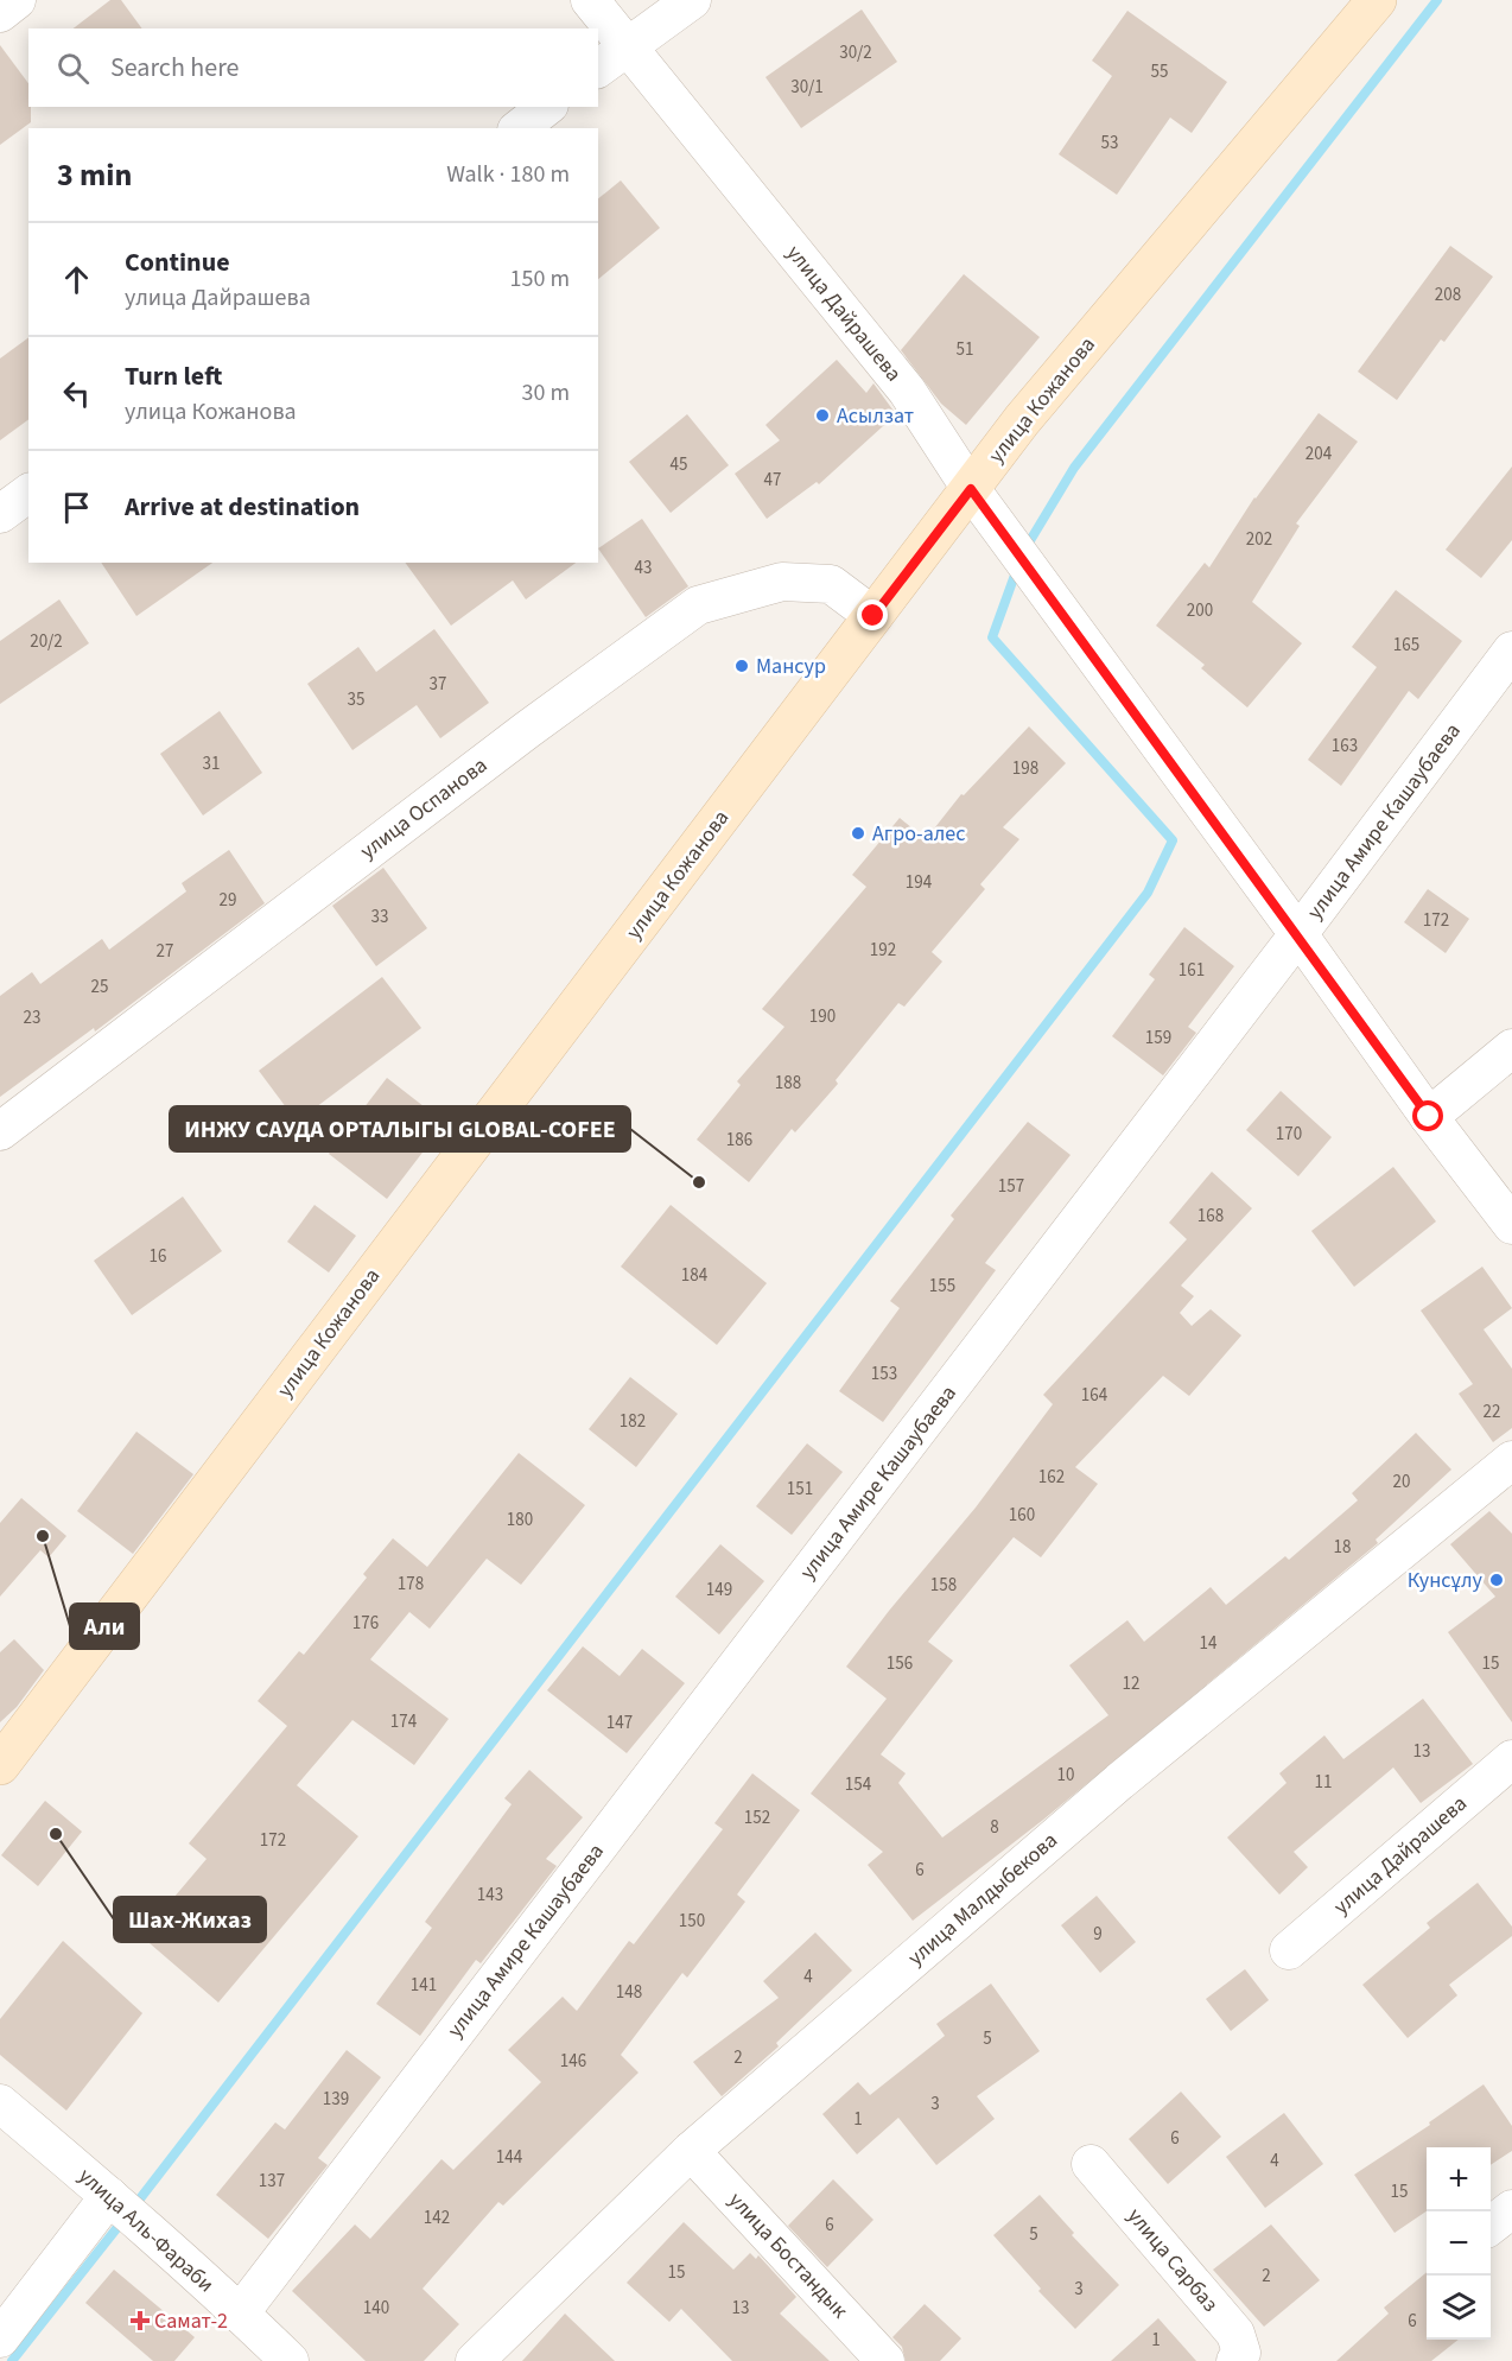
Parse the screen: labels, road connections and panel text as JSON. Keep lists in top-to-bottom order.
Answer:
{
  "streets": {
    "main road": ["улица Кожанова"],
    "street": [
      "улица Дайрашева",
      "улица Оспанова",
      "улица Амире Кашаубаева",
      "улица Малдыбекова",
      "улица Аль-Фараби",
      "улица Бостандык",
      "улица Сарбаз"
    ]
  },
  "crossings": [
    ["улица Дайрашева", "улица Кожанова"],
    ["улица Дайрашева", "улица Амире Кашаубаева"],
    ["улица Кожанова", "улица Оспанова"],
    ["улица Амире Кашаубаева", "улица Аль-Фараби"],
    ["улица Малдыбекова", "улица Бостандык"]
  ],
  "places": {
    "other": [
      "Асылзат",
      "Мансур",
      "Агро-алес",
      "ИНЖУ САУДА ОРТАЛЫГЫ GLOBAL-COFEE",
      "Али",
      "Кунсұлу",
      "Шах-Жихаз"
    ],
    "health": ["Самат-2"]
  },
  "house_numbers": [
    "30/2",
    "55",
    "30/1",
    "53",
    "208",
    "51",
    "204",
    "45",
    "47",
    "202",
    "43",
    "200",
    "20/2",
    "165",
    "37",
    "35",
    "163",
    "31",
    "198",
    "194",
    "29",
    "33",
    "172",
    "192",
    "27",
    "161",
    "25",
    "190",
    "23",
    "159",
    "188",
    "170",
    "186",
    "157",
    "168",
    "16",
    "184",
    "155",
    "153",
    "164",
    "22",
    "182",
    "162",
    "20",
    "151",
    "160",
    "180",
    "18",
    "178",
    "158",
    "149",
    "176",
    "14",
    "156",
    "15",
    "12",
    "174",
    "147",
    "13",
    "10",
    "11",
    "154",
    "152",
    "8",
    "172",
    "6",
    "143",
    "150",
    "9",
    "4",
    "141",
    "148",
    "5",
    "2",
    "146",
    "139",
    "3",
    "1",
    "6",
    "144",
    "4",
    "137",
    "15",
    "142",
    "6",
    "5",
    "15",
    "2",
    "3",
    "140",
    "13",
    "6",
    "1"
  ],
  "page": {
    "search": "Search here",
    "heading": ["3 min", "Walk · 180 m"],
    "list": [
      ["Continue", "улица Дайрашева", "150 m"],
      ["Turn left", "улица Кожанова", "30 m"],
      "Arrive at destination"
    ],
    "map_buttons": ["+", "−"]
  }
}
